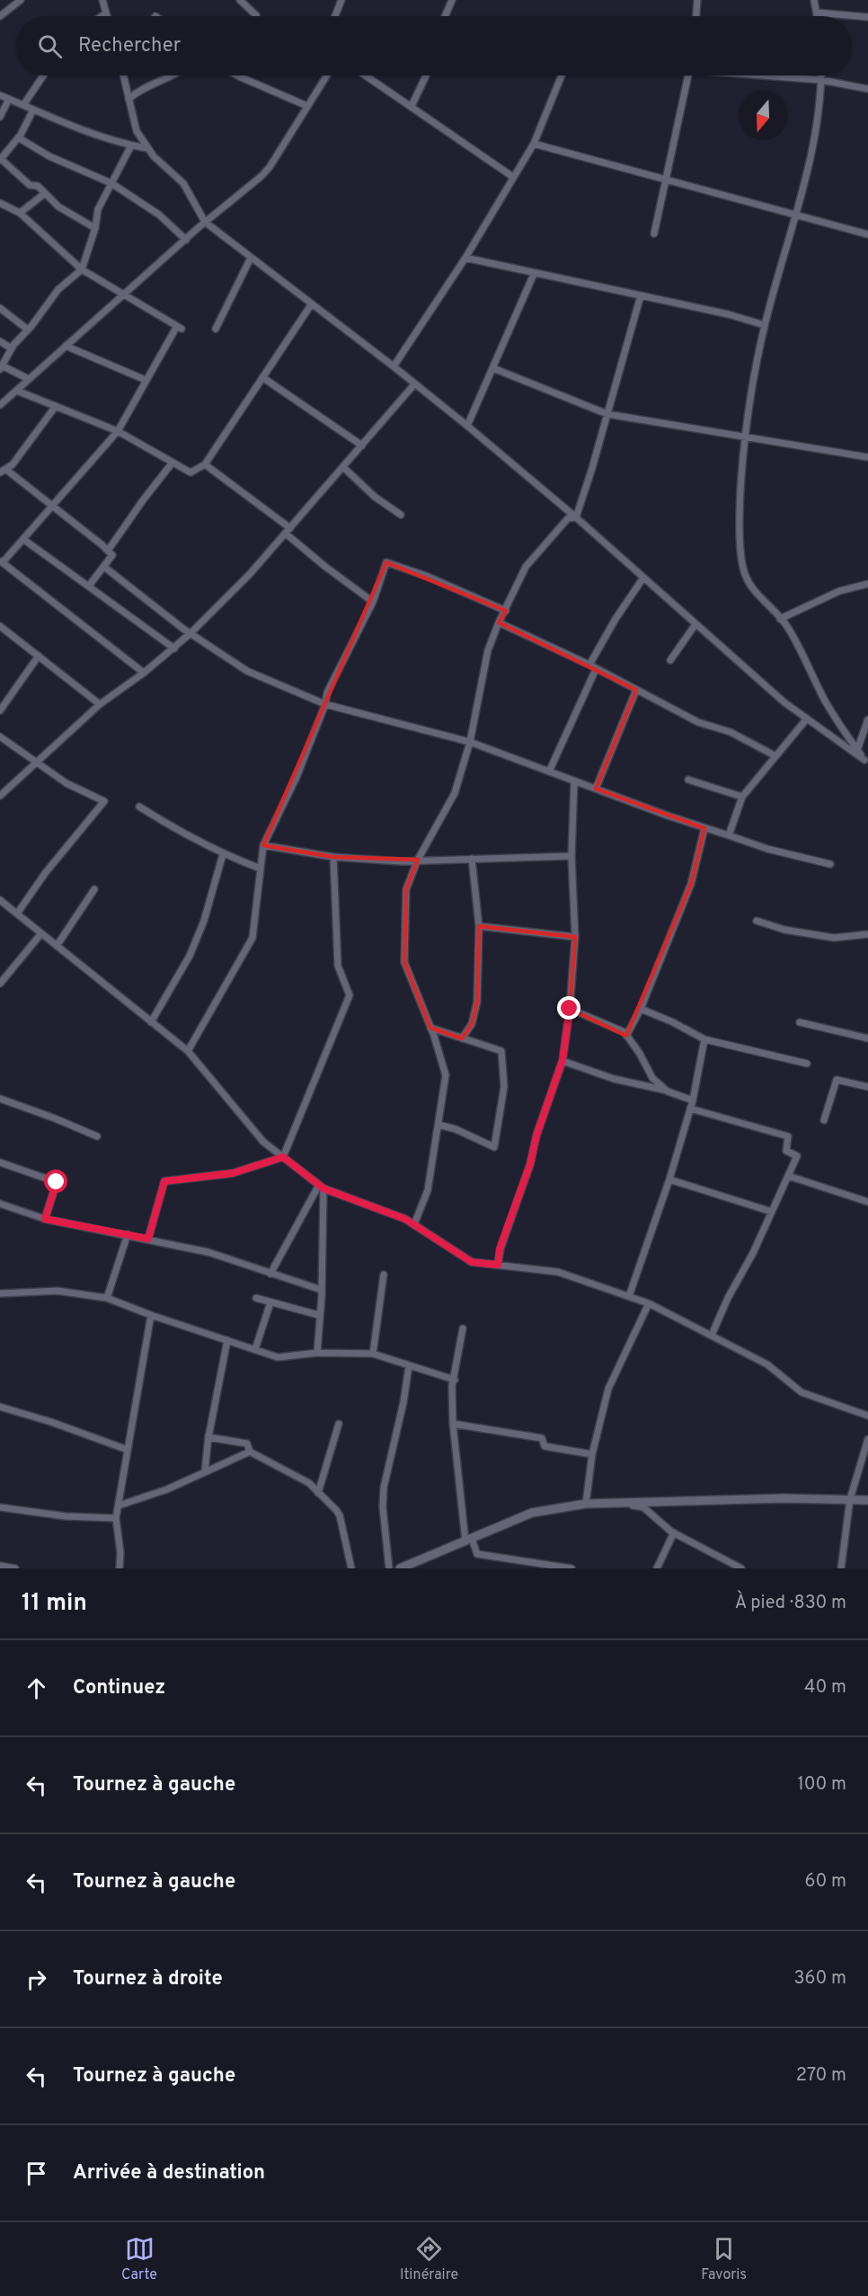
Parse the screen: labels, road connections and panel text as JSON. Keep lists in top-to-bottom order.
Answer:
{
  "north": "bottom",
  "page": {
    "search": "Rechercher",
    "heading": ["11 min", "À pied · 830 m"],
    "list": [
      ["Continuez", "40 m"],
      ["Tournez à gauche", "100 m"],
      ["Tournez à gauche", "60 m"],
      ["Tournez à droite", "360 m"],
      ["Tournez à gauche", "270 m"],
      "Arrivée à destination"
    ],
    "nav": ["Carte", "Itinéraire", "Favoris"]
  }
}
